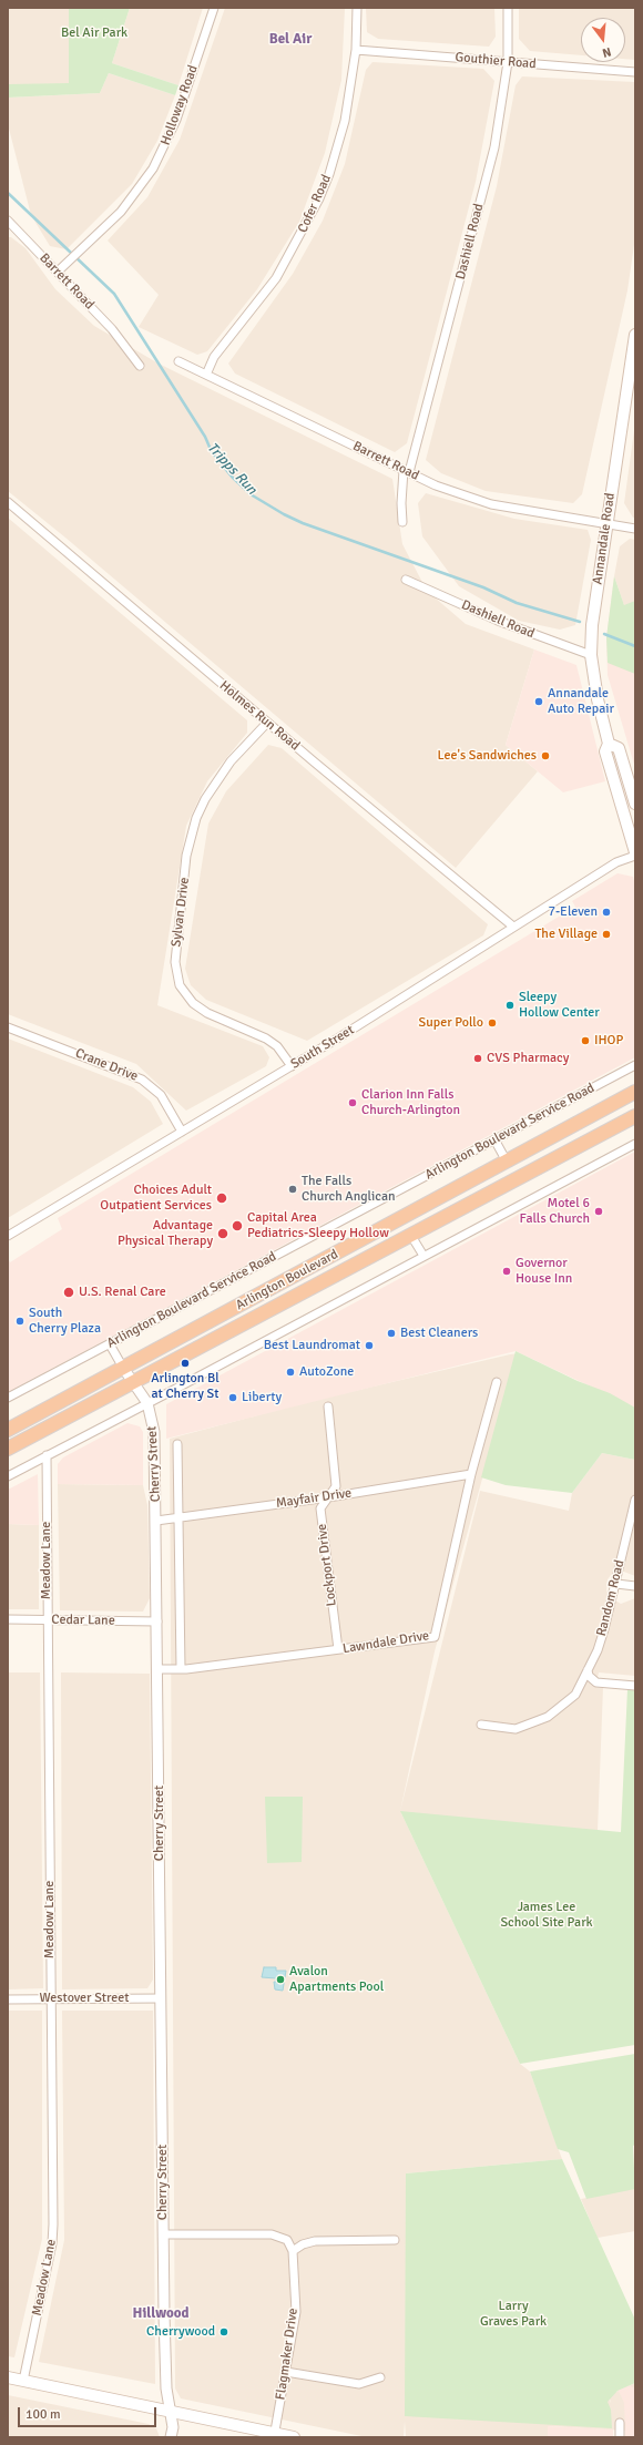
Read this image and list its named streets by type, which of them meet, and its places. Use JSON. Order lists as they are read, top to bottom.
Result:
{
  "streets": {
    "highway": ["Arlington Boulevard"],
    "main road": ["Annandale Road"],
    "street": [
      "Gouthier Road",
      "Holloway Road",
      "Cofer Road",
      "Dashiell Road",
      "Barrett Road",
      "Holmes Run Road",
      "Sylvan Drive",
      "South Street",
      "Crane Drive",
      "Arlington Boulevard Service Road",
      "Cherry Street",
      "Mayfair Drive",
      "Meadow Lane",
      "Lockport Drive",
      "Random Road",
      "Cedar Lane",
      "Lawndale Drive",
      "Westover Street",
      "Flagmaker Drive"
    ]
  },
  "crossings": [
    ["Gouthier Road", "Cofer Road"],
    ["Gouthier Road", "Dashiell Road"],
    ["Holloway Road", "Barrett Road"],
    ["Cofer Road", "Barrett Road"],
    ["Dashiell Road", "Barrett Road"],
    ["Dashiell Road", "Annandale Road"],
    ["Barrett Road", "Annandale Road"],
    ["Holmes Run Road", "Sylvan Drive"],
    ["Holmes Run Road", "South Street"],
    ["Sylvan Drive", "South Street"],
    ["South Street", "Crane Drive"],
    ["Arlington Boulevard Service Road", "Cherry Street"],
    ["Arlington Boulevard", "Cherry Street"],
    ["Cherry Street", "Mayfair Drive"],
    ["Cherry Street", "Cedar Lane"],
    ["Cherry Street", "Lawndale Drive"],
    ["Cherry Street", "Westover Street"],
    ["Mayfair Drive", "Lockport Drive"],
    ["Mayfair Drive", "Lawndale Drive"],
    ["Meadow Lane", "Cedar Lane"],
    ["Meadow Lane", "Westover Street"],
    ["Lockport Drive", "Lawndale Drive"]
  ],
  "districts": ["Bel Air", "Hillwood"],
  "water": ["Tripps Run"],
  "parks": ["Bel Air Park", "James Lee School Site Park", "Larry Graves Park"],
  "places": [
    "Annandale Auto Repair",
    "Lee's Sandwiches",
    "7-Eleven",
    "The Village",
    "Sleepy Hollow Center",
    "Super Pollo",
    "IHOP",
    "CVS Pharmacy",
    "Clarion Inn Falls Church-Arlington",
    "The Falls Church Anglican",
    "Choices Adult Outpatient Services",
    "Motel 6 Falls Church",
    "Capital Area Pediatrics-Sleepy Hollow",
    "Advantage Physical Therapy",
    "Governor House Inn",
    "U.S. Renal Care",
    "South Cherry Plaza",
    "Best Cleaners",
    "Best Laundromat",
    "Arlington Bl at Cherry St",
    "AutoZone",
    "Liberty",
    "Avalon Apartments Pool",
    "Cherrywood"
  ],
  "scale_bar": "100 m",
  "north": "bottom"
}
